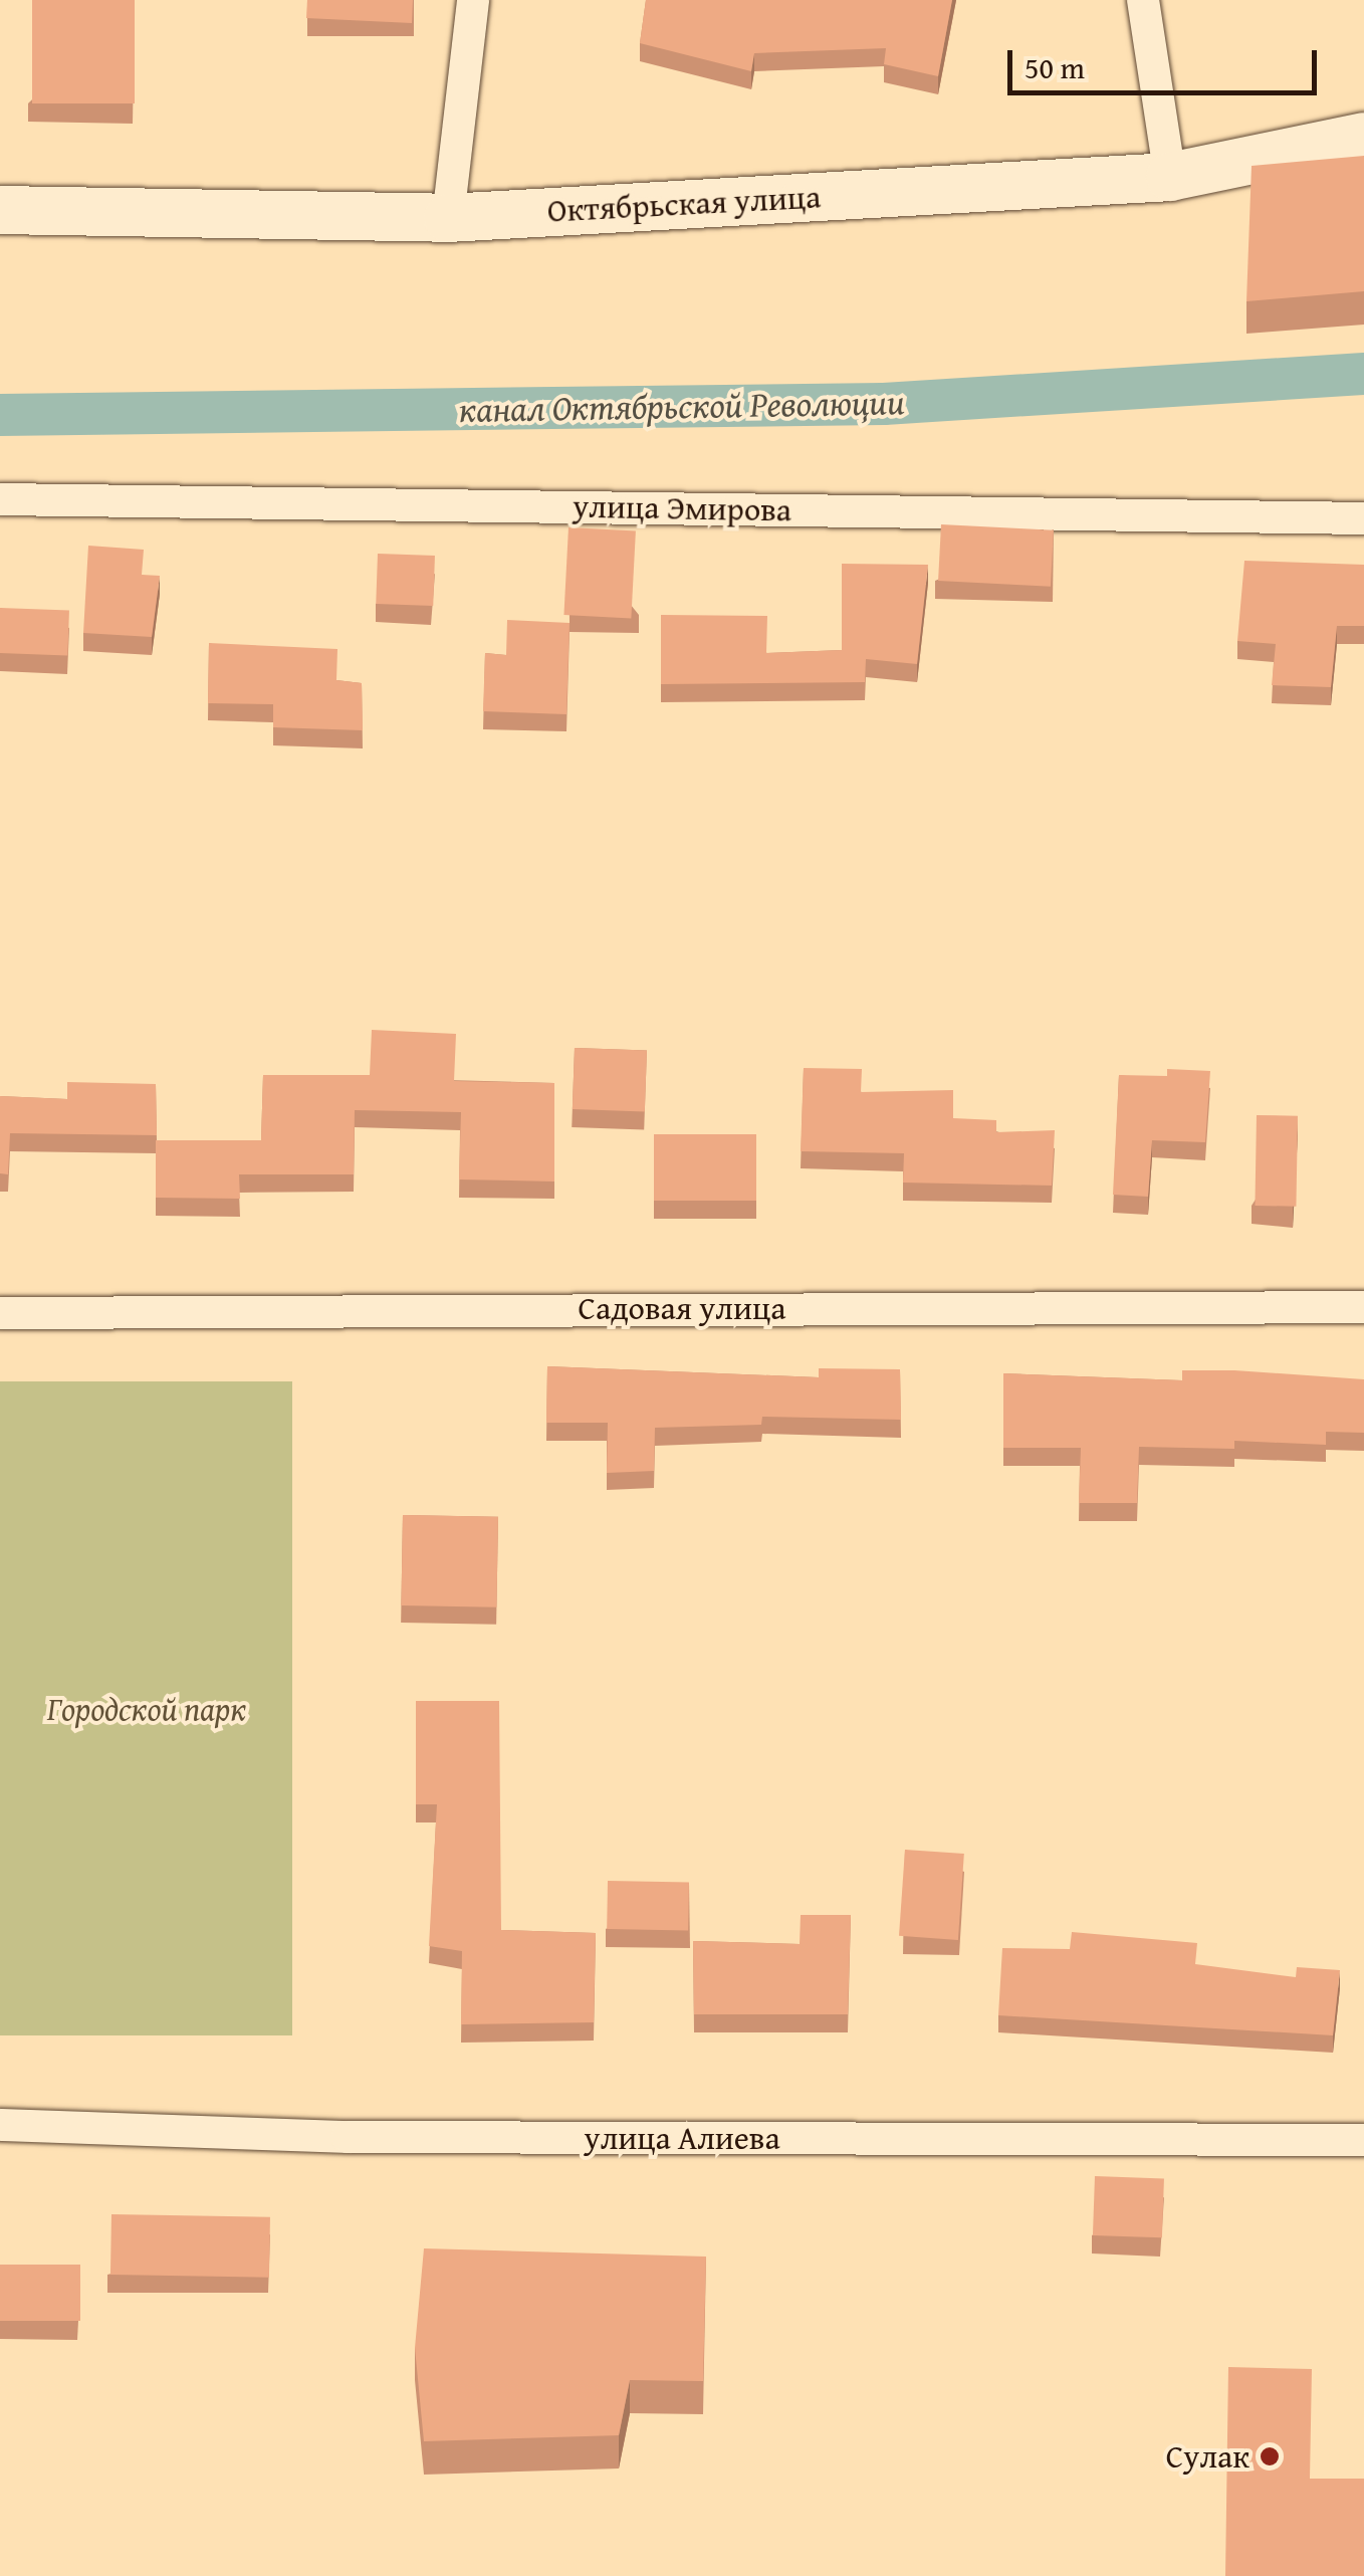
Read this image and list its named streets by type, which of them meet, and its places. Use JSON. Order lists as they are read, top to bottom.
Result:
{
  "streets": {
    "street": [
      "Октябрьская улица",
      "улица Эмирова",
      "Садовая улица",
      "улица Алиева"
    ]
  },
  "water": ["канал Октябрьской Революции"],
  "parks": ["Городской парк"],
  "places": ["Сулак"],
  "scale_bar": "50 m"
}
